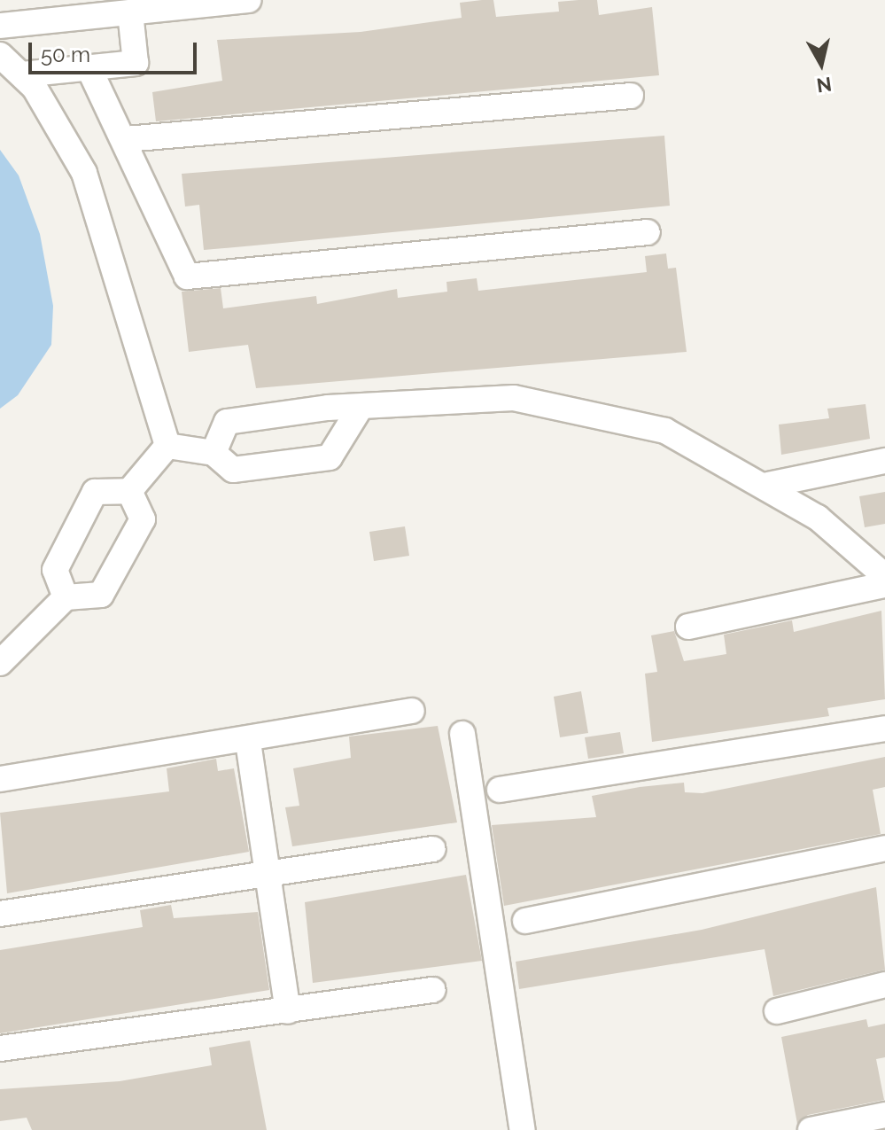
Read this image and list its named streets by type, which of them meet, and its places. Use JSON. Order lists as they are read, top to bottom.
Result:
{
  "scale_bar": "50 m",
  "north": "bottom"
}
